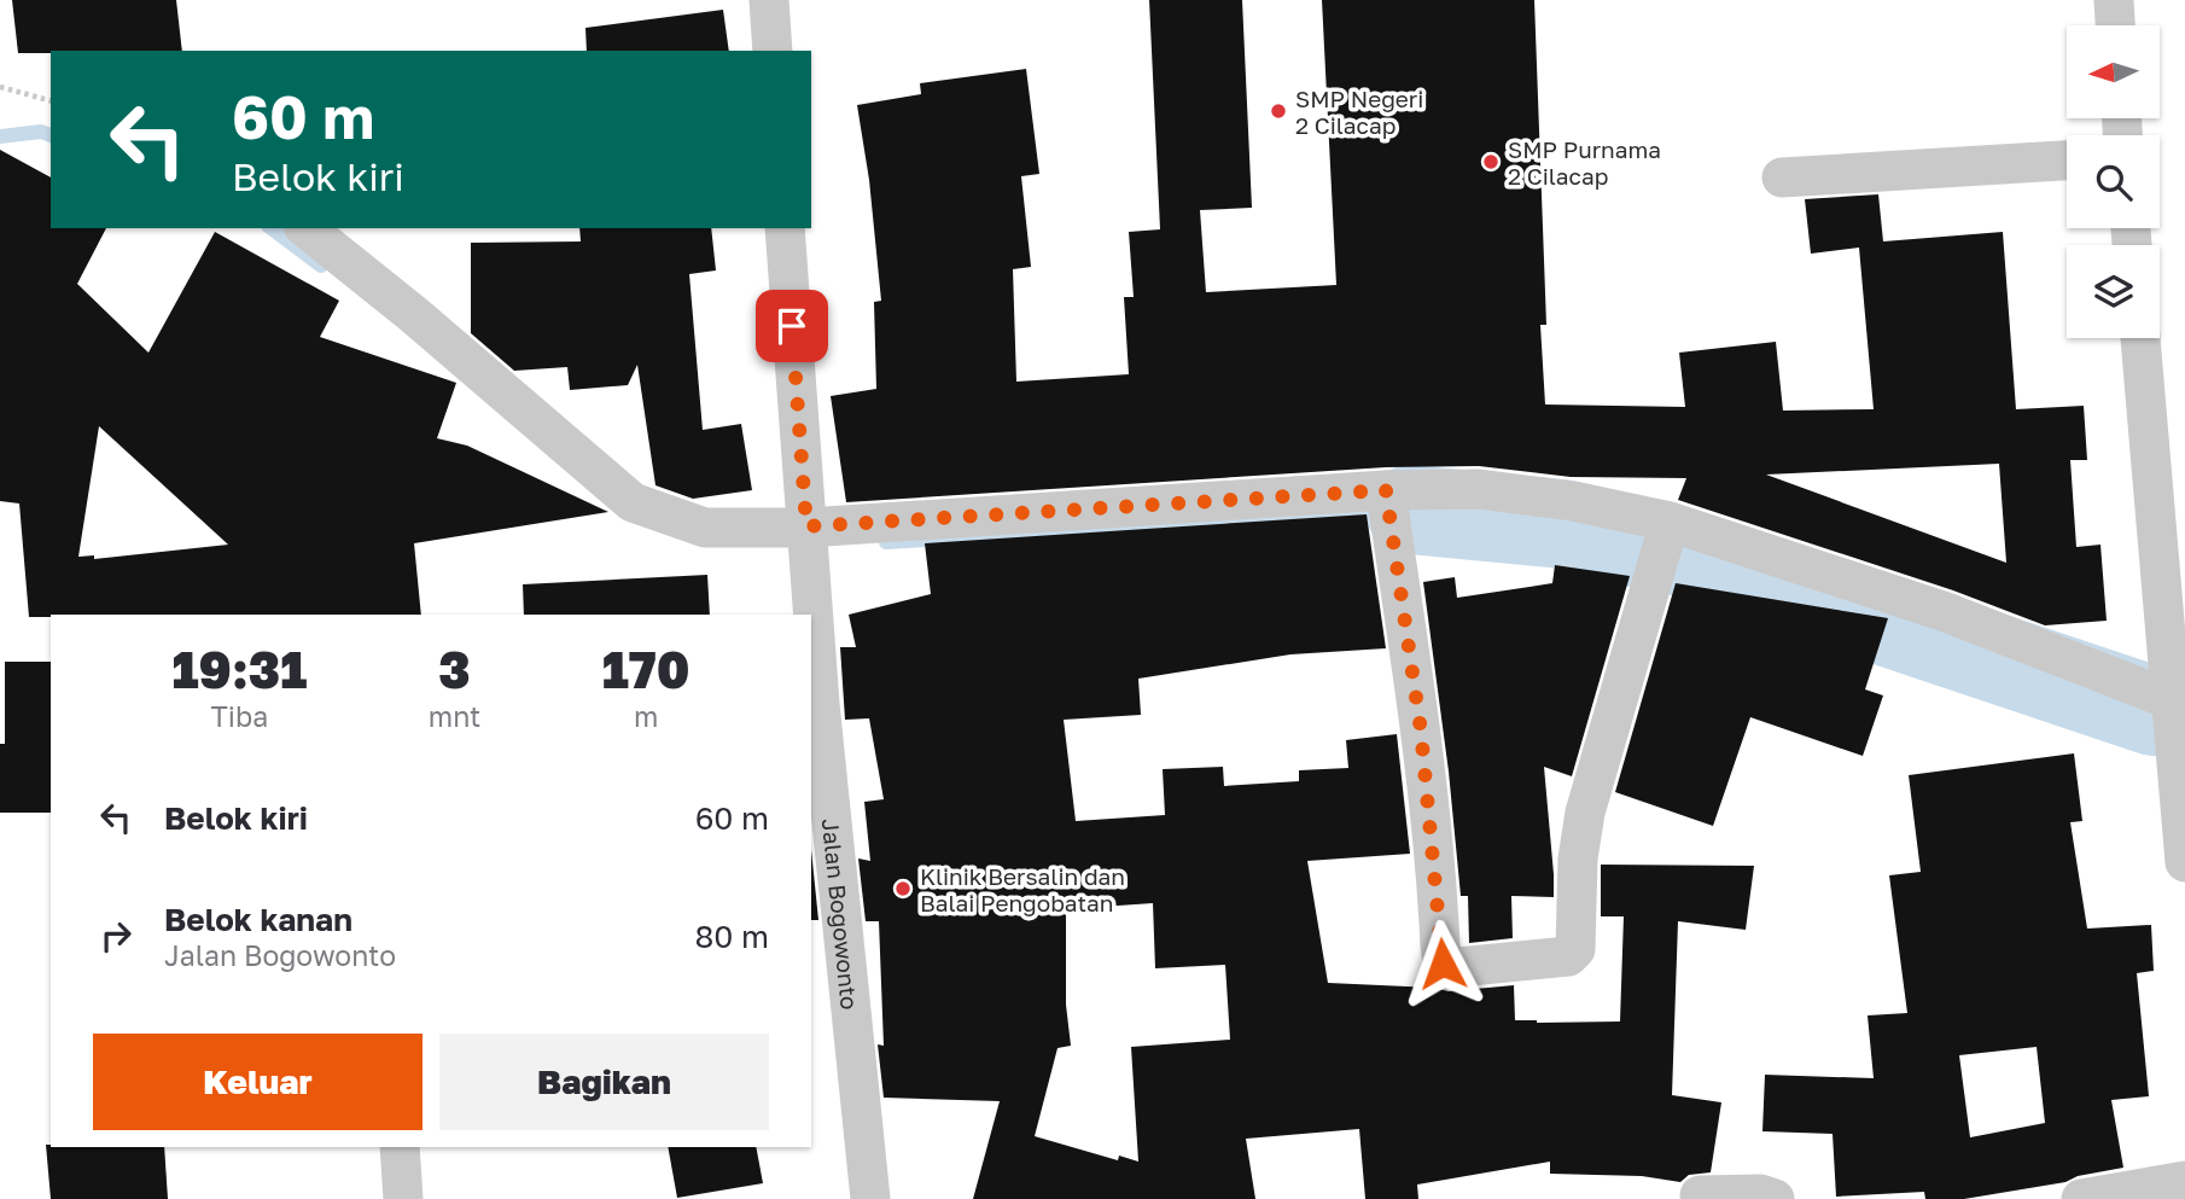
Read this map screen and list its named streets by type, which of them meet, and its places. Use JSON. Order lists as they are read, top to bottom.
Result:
{
  "streets": {
    "street": ["Jalan Bogowonto"]
  },
  "places": ["SMP Negeri 2 Cilacap", "SMP Purnama 2 Cilacap", "Klinik Bersalin dan Balai Pengobatan"],
  "north": "left",
  "page": {
    "turn": ["60 m", "Belok kiri"],
    "eta": [
      "19:31",
      "Tiba",
      "3",
      "mnt",
      "170",
      "m"
    ],
    "list": [
      {
        "name": "Belok kiri",
        "value": "60 m"
      },
      {
        "name": "Belok kanan",
        "note": "Jalan Bogowonto",
        "value": "80 m"
      }
    ],
    "buttons": ["Keluar", "Bagikan"]
  }
}
